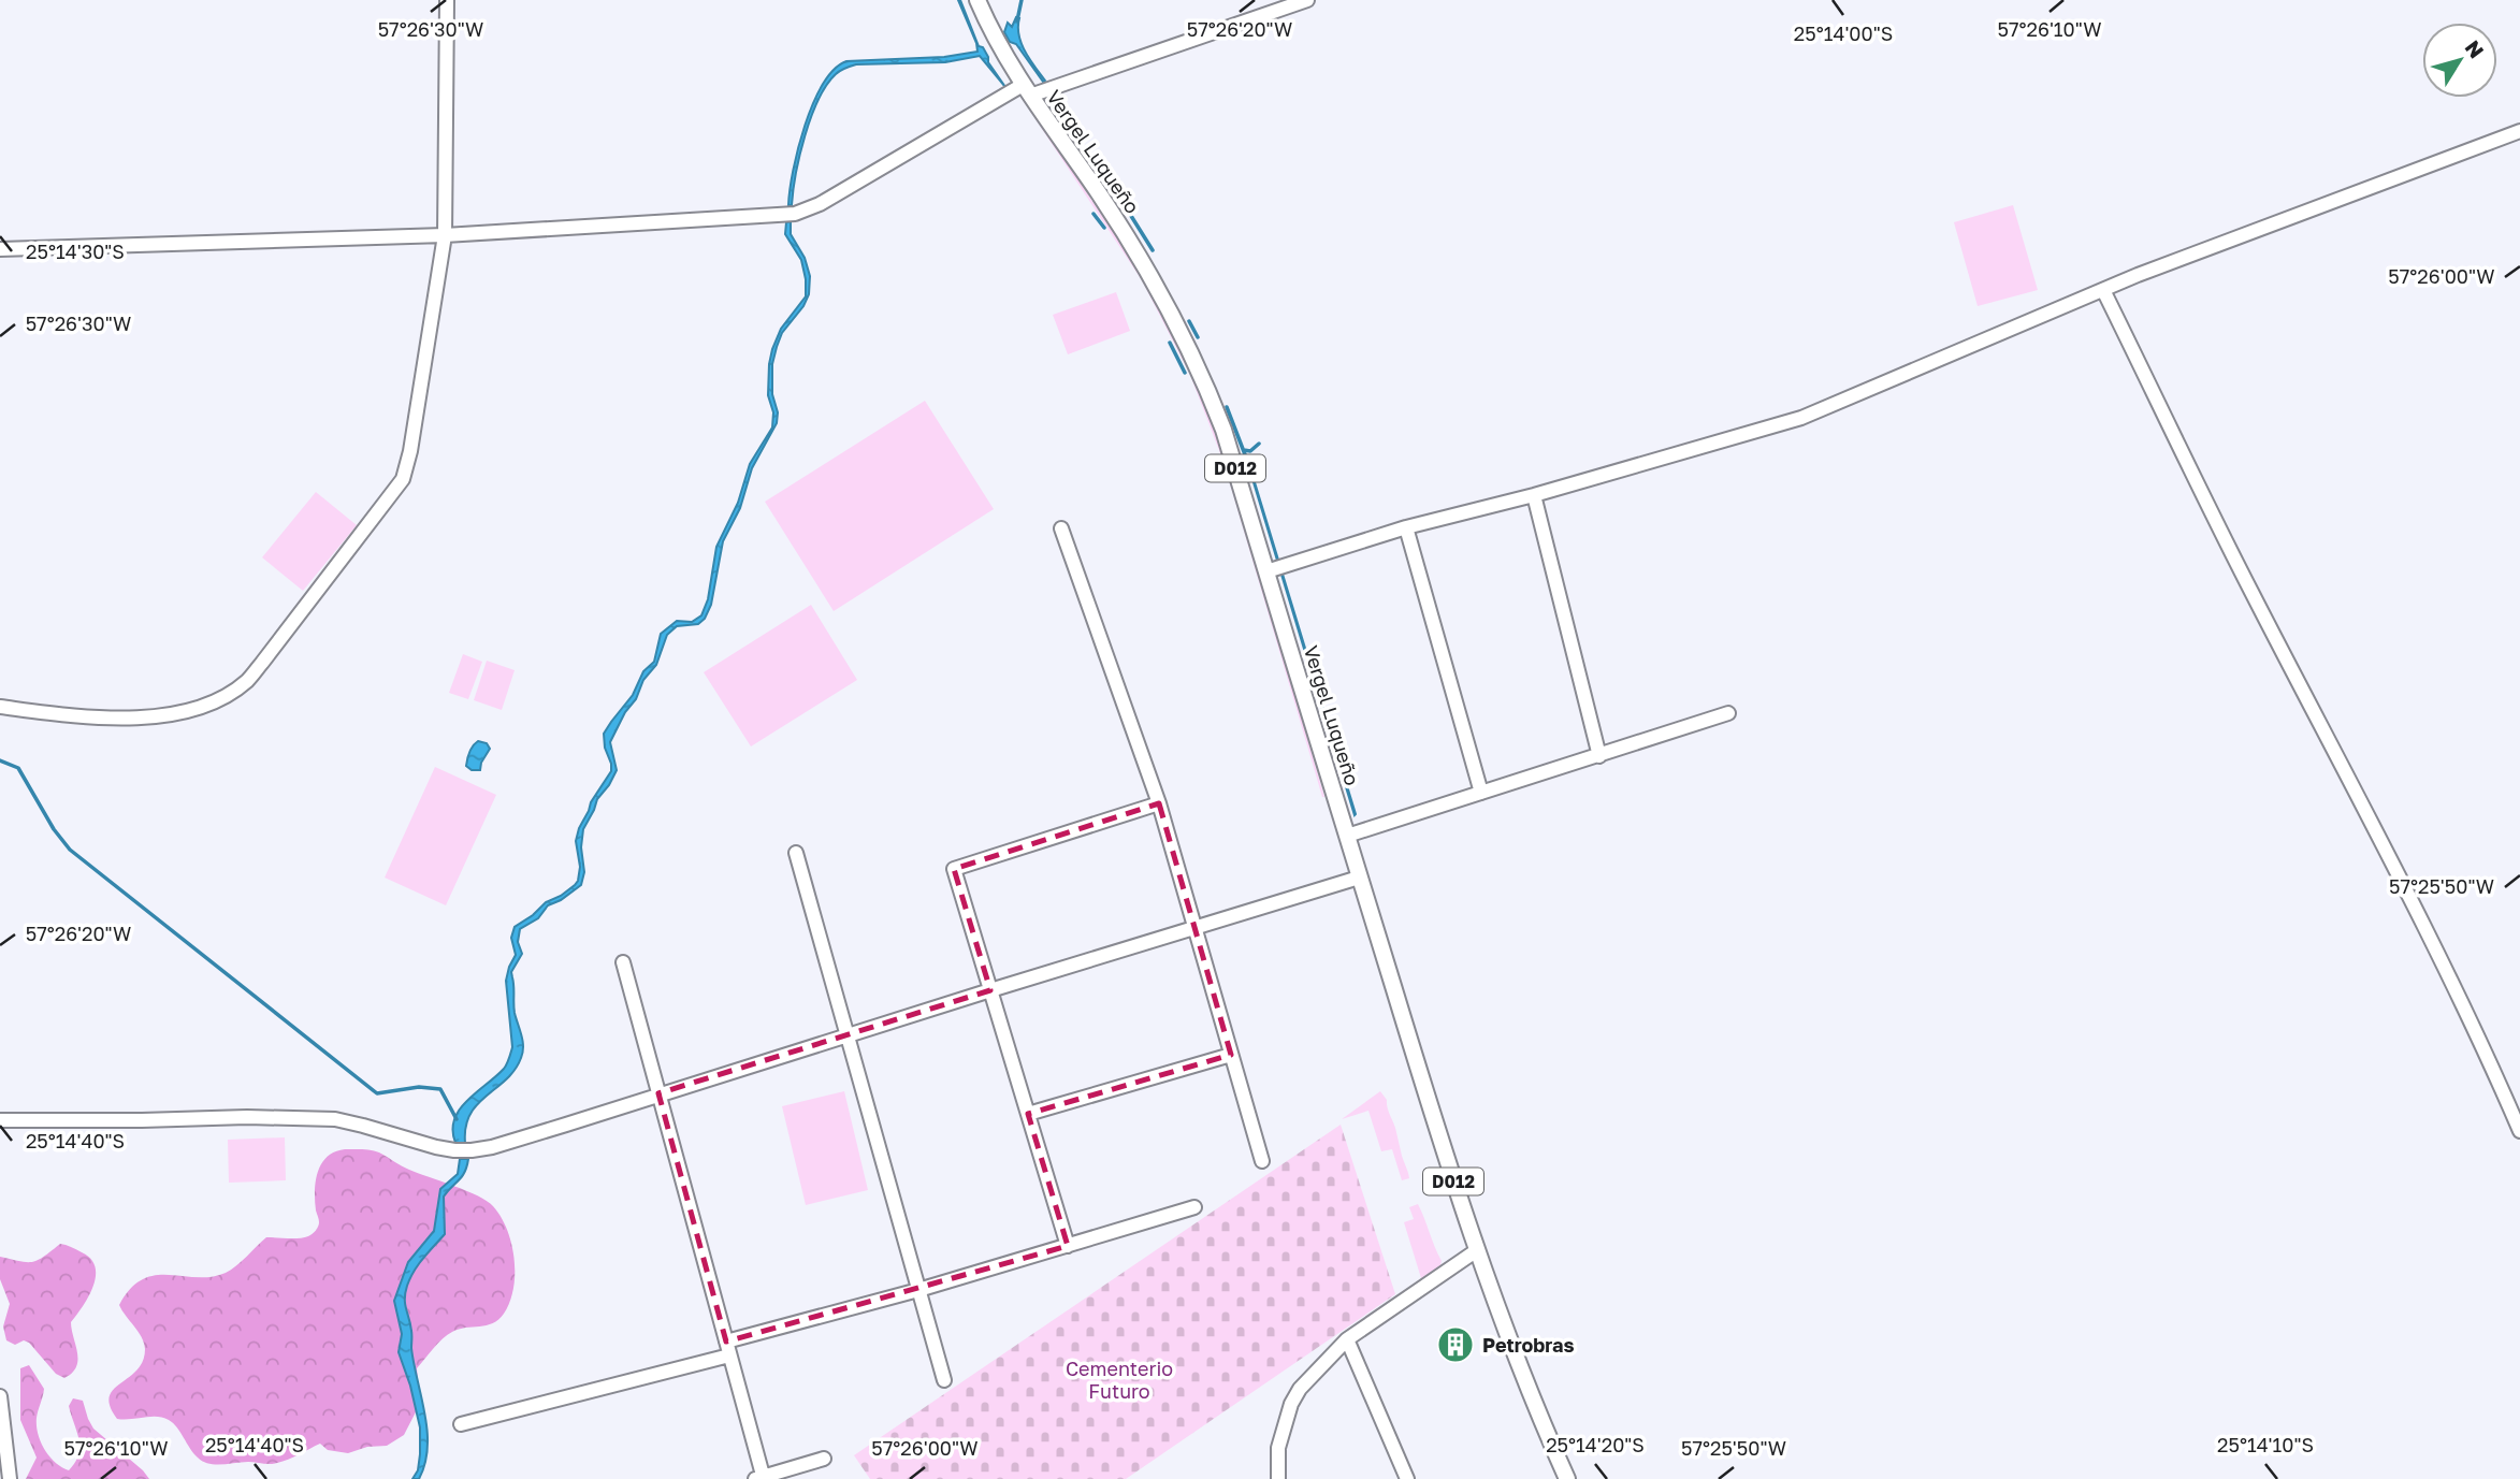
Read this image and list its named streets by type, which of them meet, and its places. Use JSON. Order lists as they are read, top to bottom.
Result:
{
  "streets": {
    "main road": ["Vergel Luqueño", "D012"]
  },
  "parks": ["Cementerio Futuro"],
  "places": {
    "building": ["Petrobras"]
  },
  "north": "top right",
  "coordinates": [
    "57°26'30\"W",
    "57°26'10\"W",
    "57°26'20\"W",
    "25°14'00\"S",
    "25°14'30\"S",
    "57°26'00\"W",
    "57°25'50\"W",
    "25°14'40\"S",
    "25°14'20\"S",
    "25°14'10\"S"
  ]
}
